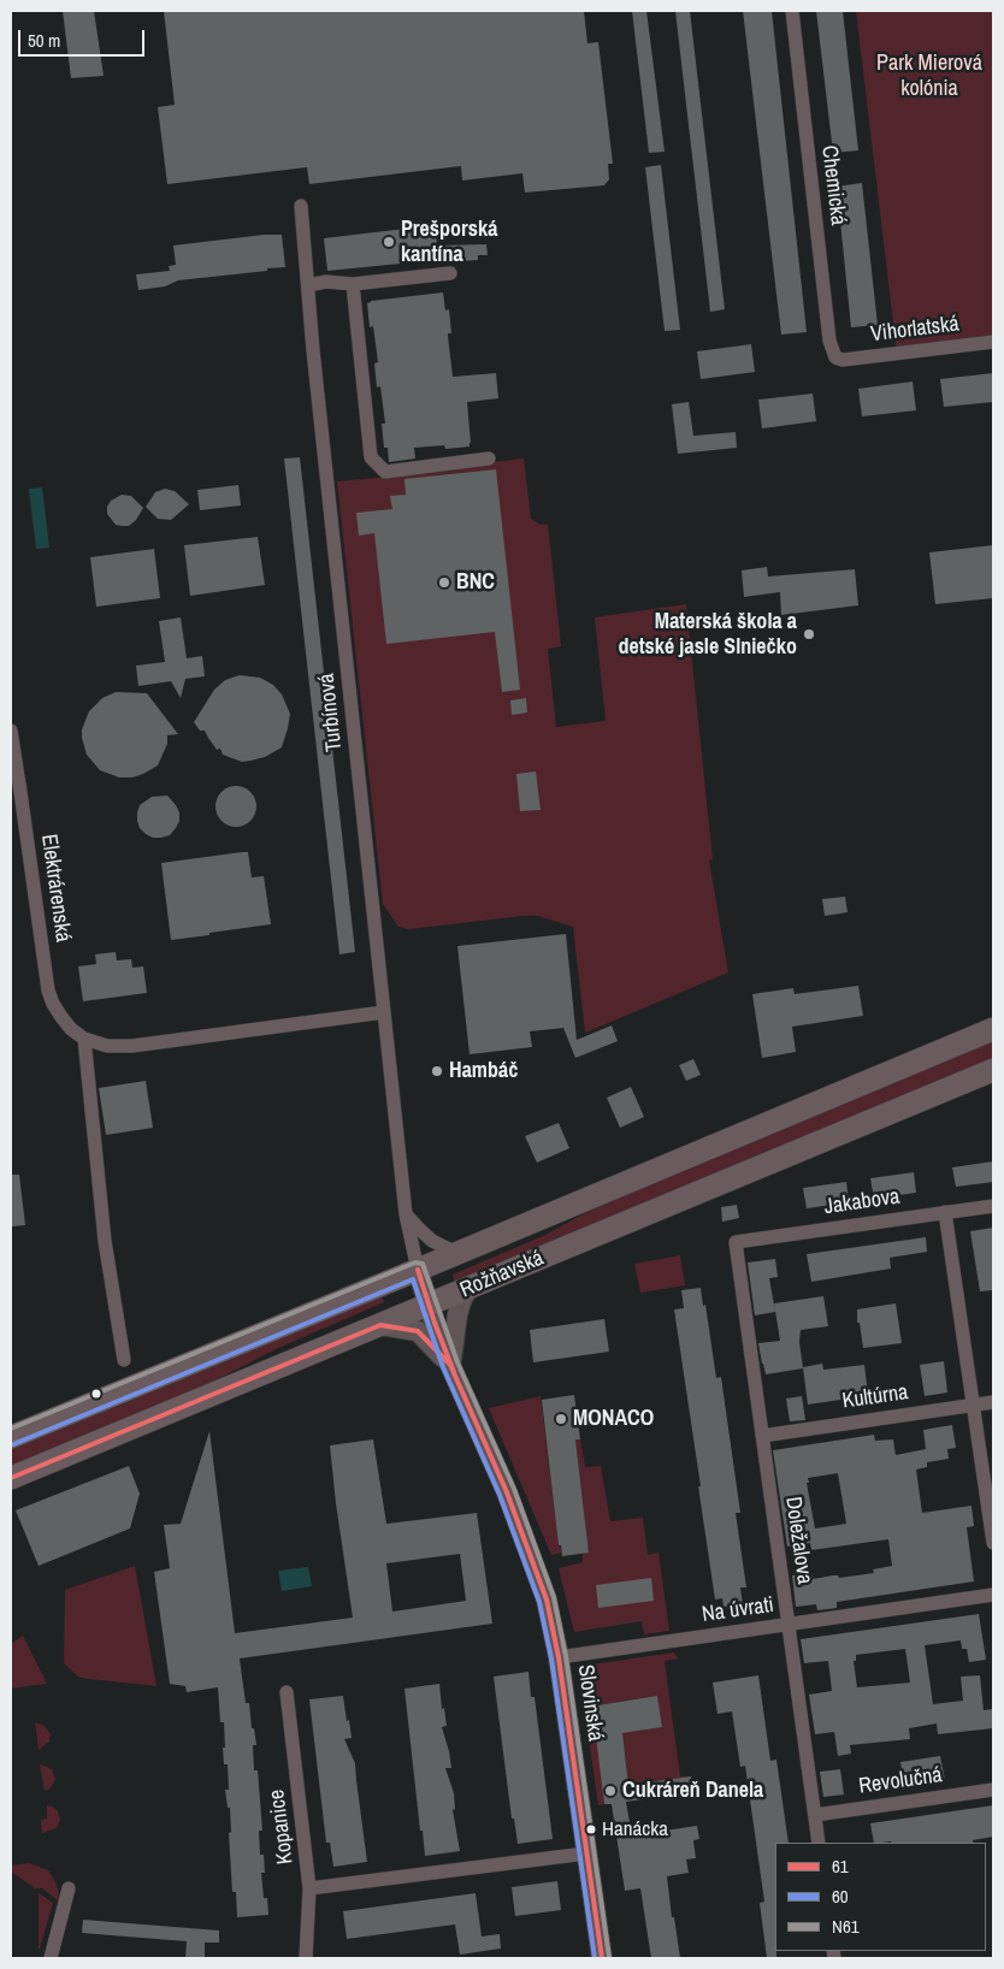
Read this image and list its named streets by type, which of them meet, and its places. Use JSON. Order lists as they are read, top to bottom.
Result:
{
  "streets": {
    "main road": ["Rožňavská"],
    "street": [
      "Chemická",
      "Vihorlatská",
      "Turbínová",
      "Elektrárenská",
      "Jakabova",
      "Kultúrna",
      "Doležalova",
      "Na úvrati",
      "Slovinská",
      "Revolučná",
      "Kopanice"
    ]
  },
  "crossings": [
    ["Chemická", "Vihorlatská"],
    ["Turbínová", "Rožňavská"],
    ["Turbínová", "Slovinská"],
    ["Jakabova", "Doležalova"],
    ["Rožňavská", "Slovinská"],
    ["Kultúrna", "Doležalova"],
    ["Doležalova", "Na úvrati"],
    ["Doležalova", "Revolučná"],
    ["Na úvrati", "Slovinská"]
  ],
  "parks": ["Park Mierová kolónia"],
  "places": [
    "Prešporská kantína",
    "BNC",
    "Materská škola a detské jasle Slniečko",
    "Hambáč",
    "MONACO",
    "Cukráreň Danela",
    "Hanácka"
  ],
  "lines": ["transit line N61", "transit line 61", "transit line 60"],
  "legend": ["61", "60", "N61"],
  "scale_bar": "50 m"
}
